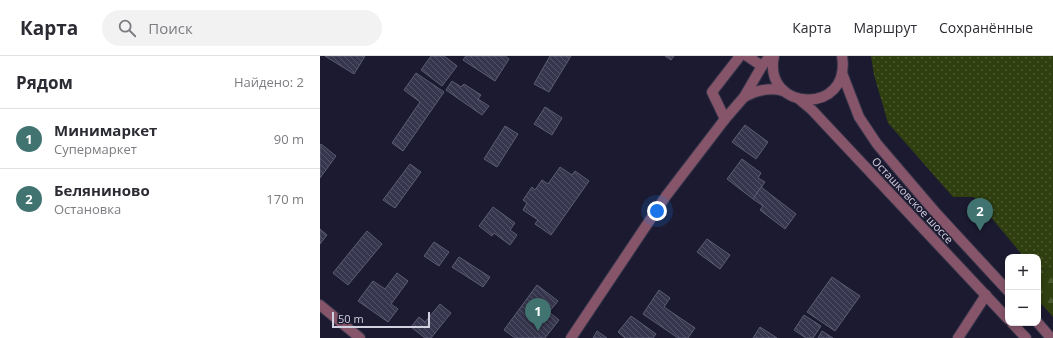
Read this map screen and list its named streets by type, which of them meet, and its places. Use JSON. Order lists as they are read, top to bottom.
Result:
{
  "streets": {
    "street": ["Осташковское шоссе"]
  },
  "scale_bar": "50 m",
  "page": {
    "header": "Карта",
    "search": "Поиск",
    "nav": ["Карта", "Маршрут", "Сохранённые"],
    "heading": ["Рядом", "Найдено: 2"],
    "list": [
      {
        "mark": "1",
        "name": "Минимаркет",
        "note": "Супермаркет",
        "value": "90 m"
      },
      {
        "mark": "2",
        "name": "Беляниново",
        "note": "Остановка",
        "value": "170 m"
      }
    ],
    "pins": ["2", "1"],
    "map_buttons": ["+", "−"],
    "scale": "50 m"
  }
}
